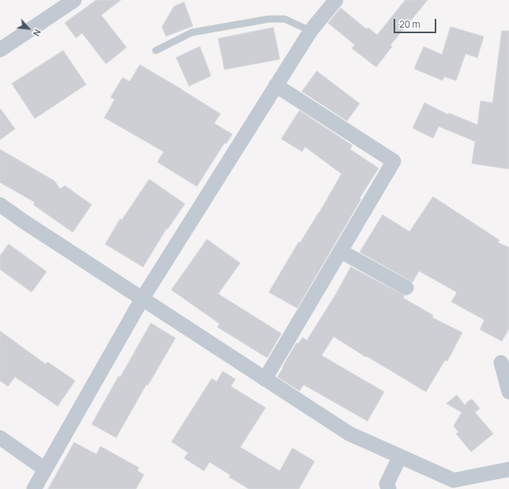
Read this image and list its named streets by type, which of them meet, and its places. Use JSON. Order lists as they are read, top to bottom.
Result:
{
  "scale_bar": "20 m",
  "north": "bottom right"
}
